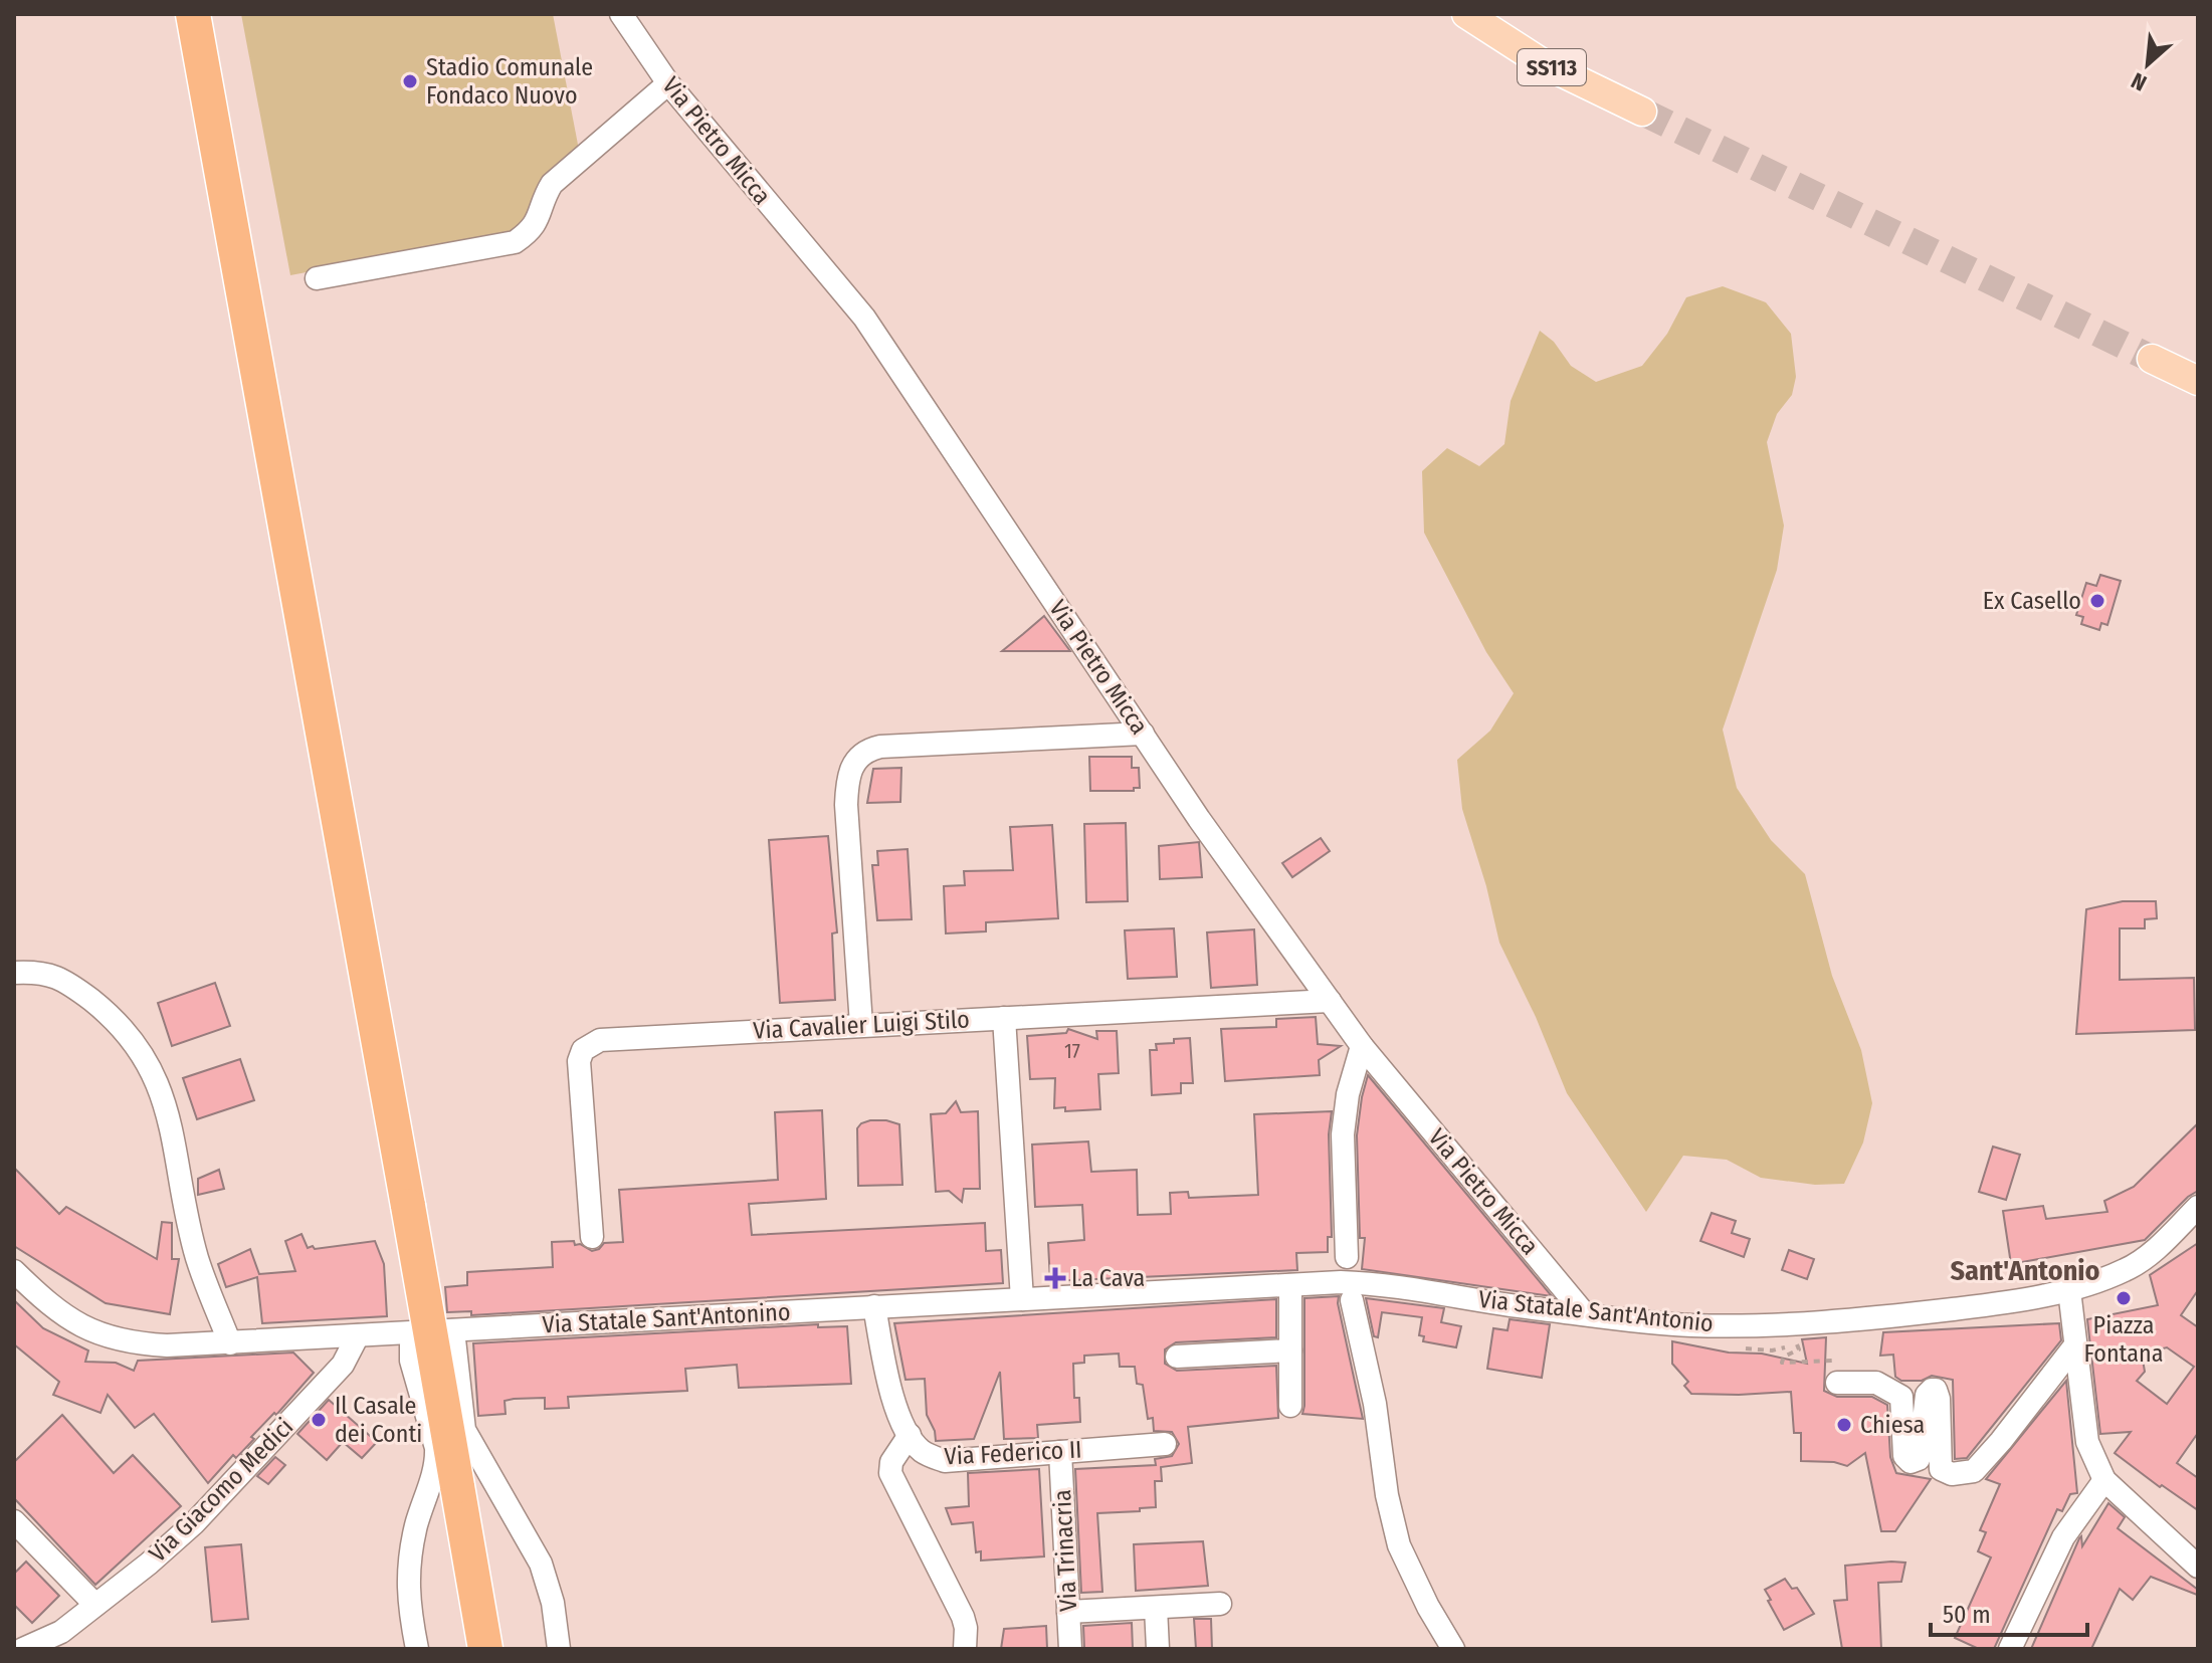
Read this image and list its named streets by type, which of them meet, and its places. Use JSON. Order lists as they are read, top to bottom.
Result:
{
  "streets": {
    "main road": ["SS113"],
    "street": [
      "Via Pietro Micca",
      "Via Cavalier Luigi Stilo",
      "Via Statale Sant'Antonio",
      "Via Statale Sant'Antonino",
      "Via Federico II",
      "Via Giacomo Medici",
      "Via Trinacria"
    ]
  },
  "crossings": [
    ["Via Pietro Micca", "Via Cavalier Luigi Stilo"],
    ["Via Pietro Micca", "Via Statale Sant'Antonio"],
    ["Via Statale Sant'Antonio", "Via Statale Sant'Antonino"],
    ["Via Statale Sant'Antonino", "Via Federico II"],
    ["Via Statale Sant'Antonino", "Via Giacomo Medici"],
    ["Via Federico II", "Via Trinacria"]
  ],
  "districts": ["Sant'Antonio"],
  "places": {
    "other": [
      "Stadio Comunale Fondaco Nuovo",
      "Ex Casello",
      "Piazza Fontana",
      "Il Casale dei Conti",
      "Chiesa"
    ],
    "health": ["La Cava"]
  },
  "house_numbers": ["17"],
  "scale_bar": "50 m",
  "north": "bottom left"
}
